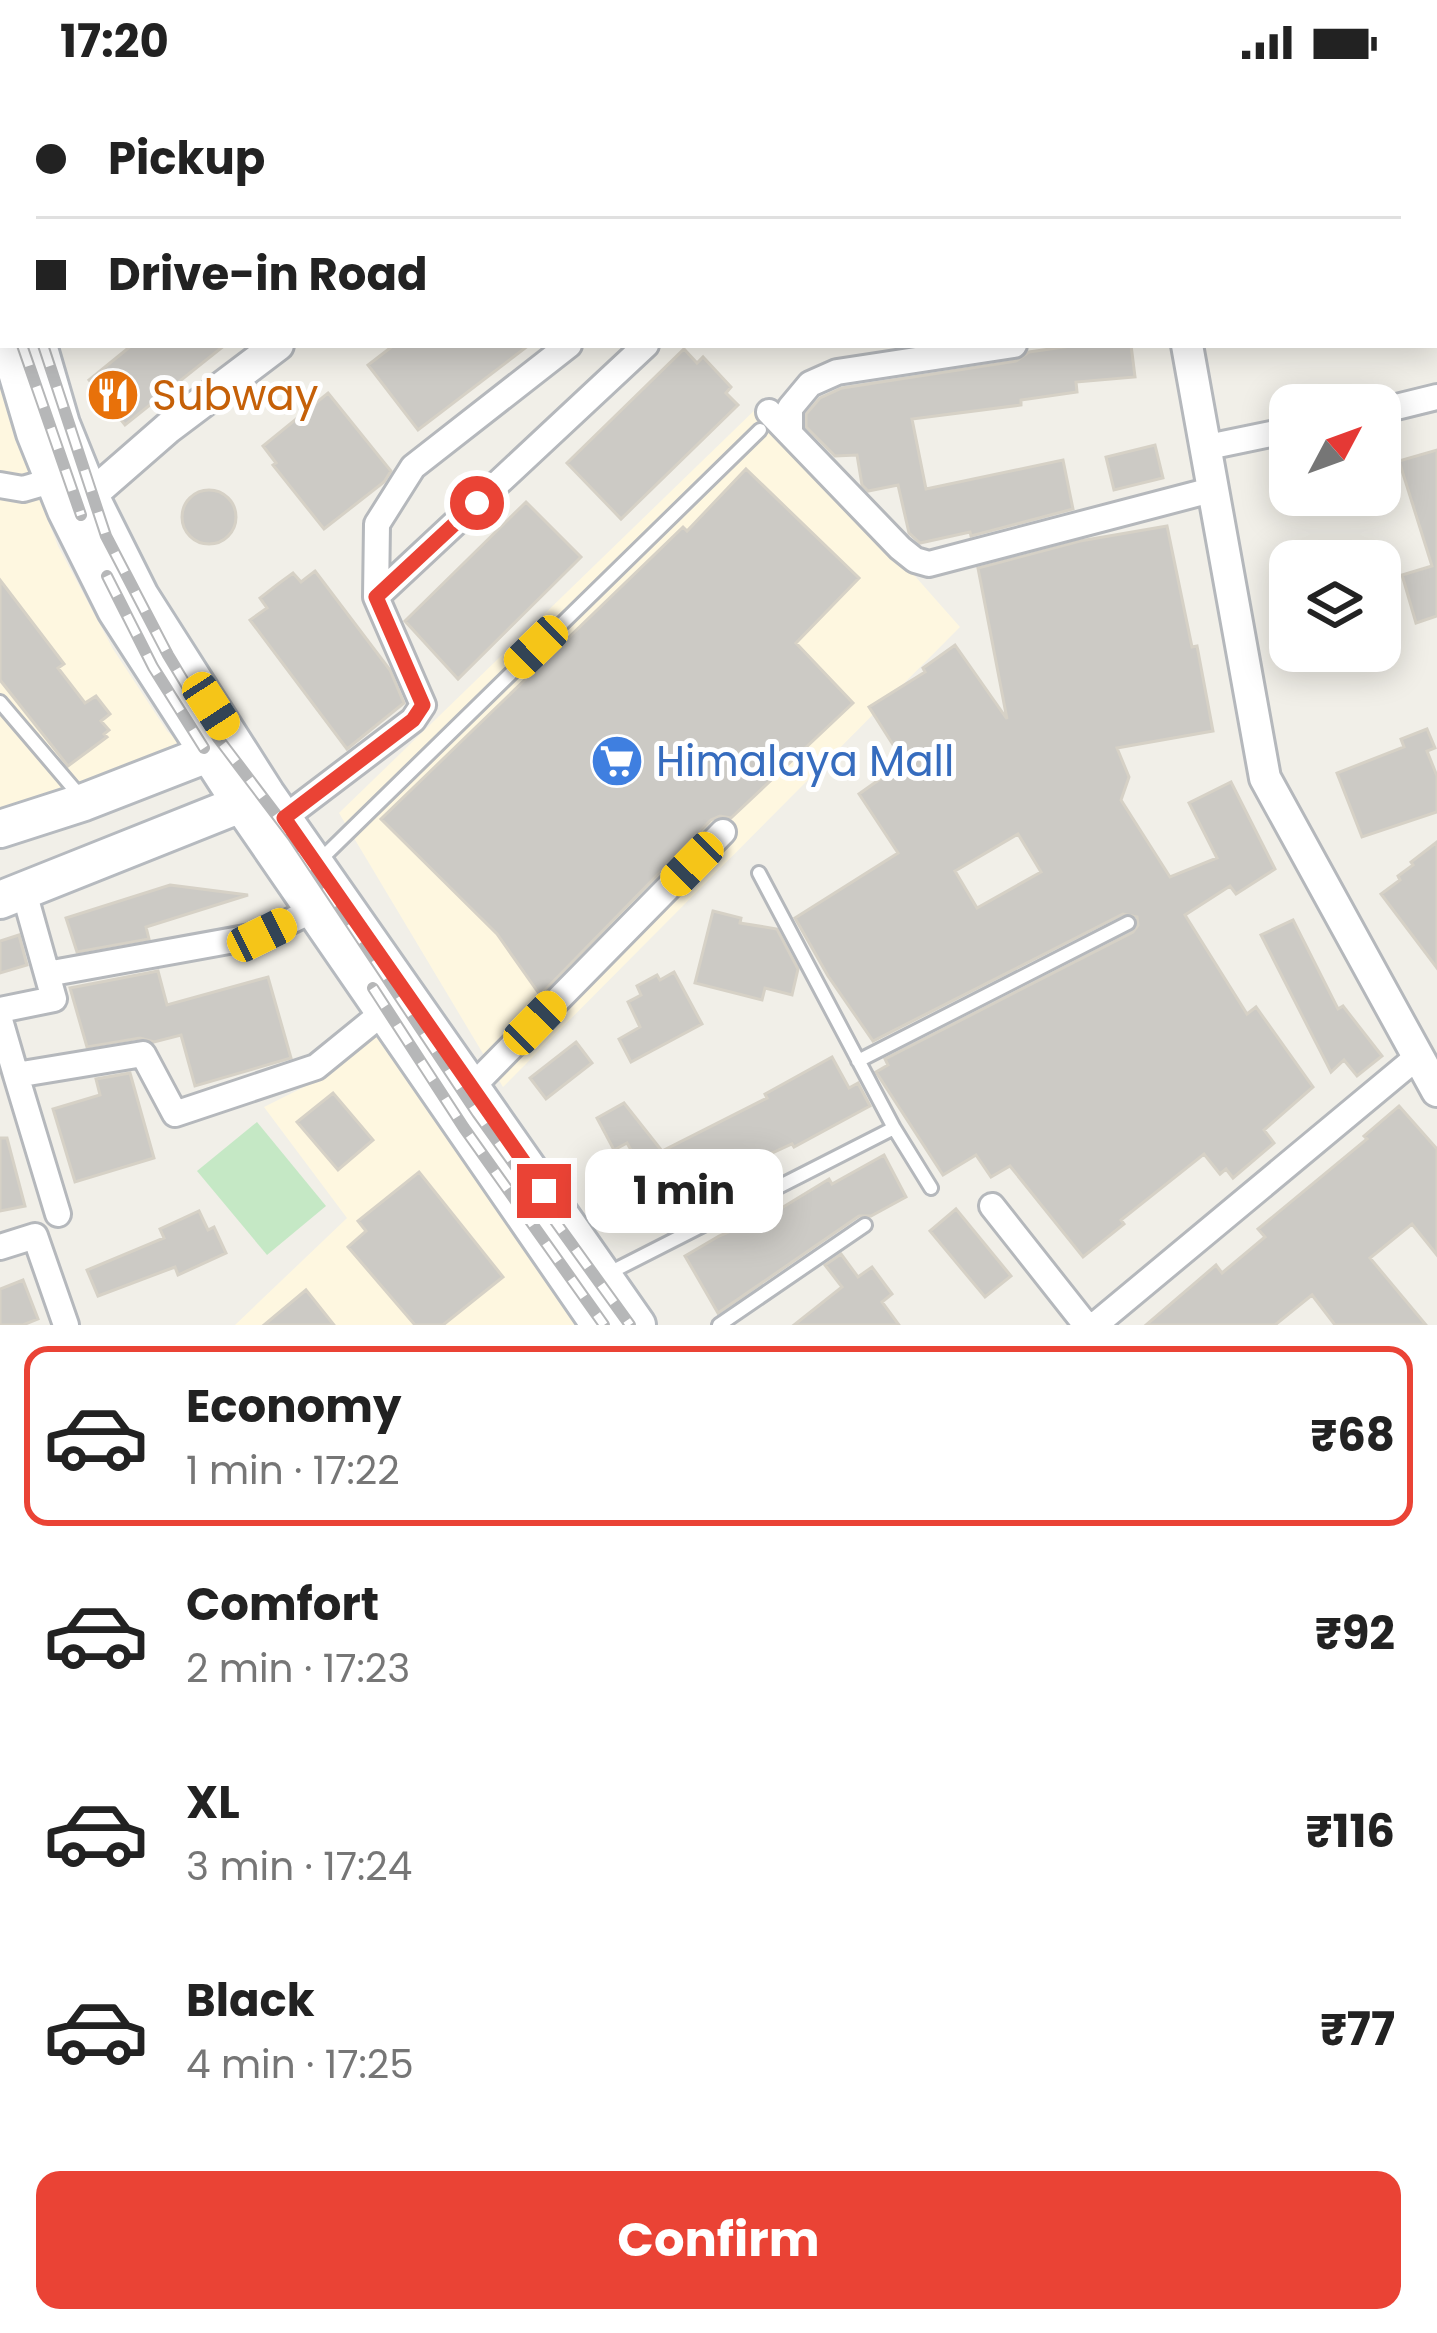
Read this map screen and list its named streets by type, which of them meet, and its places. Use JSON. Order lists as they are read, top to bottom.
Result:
{
  "places": {
    "restaurant": ["Subway"],
    "supermarket": ["Himalaya Mall"]
  },
  "north": "top right",
  "page": {
    "status": "17:20",
    "banner": ["Pickup", "Drive-in Road"],
    "bubble": "1 min",
    "list": [
      {
        "name": "Economy",
        "note": "1 min · 17:22",
        "value": "₹68"
      },
      {
        "name": "Comfort",
        "note": "2 min · 17:23",
        "value": "₹92"
      },
      {
        "name": "XL",
        "note": "3 min · 17:24",
        "value": "₹116"
      },
      {
        "name": "Black",
        "note": "4 min · 17:25",
        "value": "₹77"
      }
    ],
    "buttons": "Confirm"
  }
}
